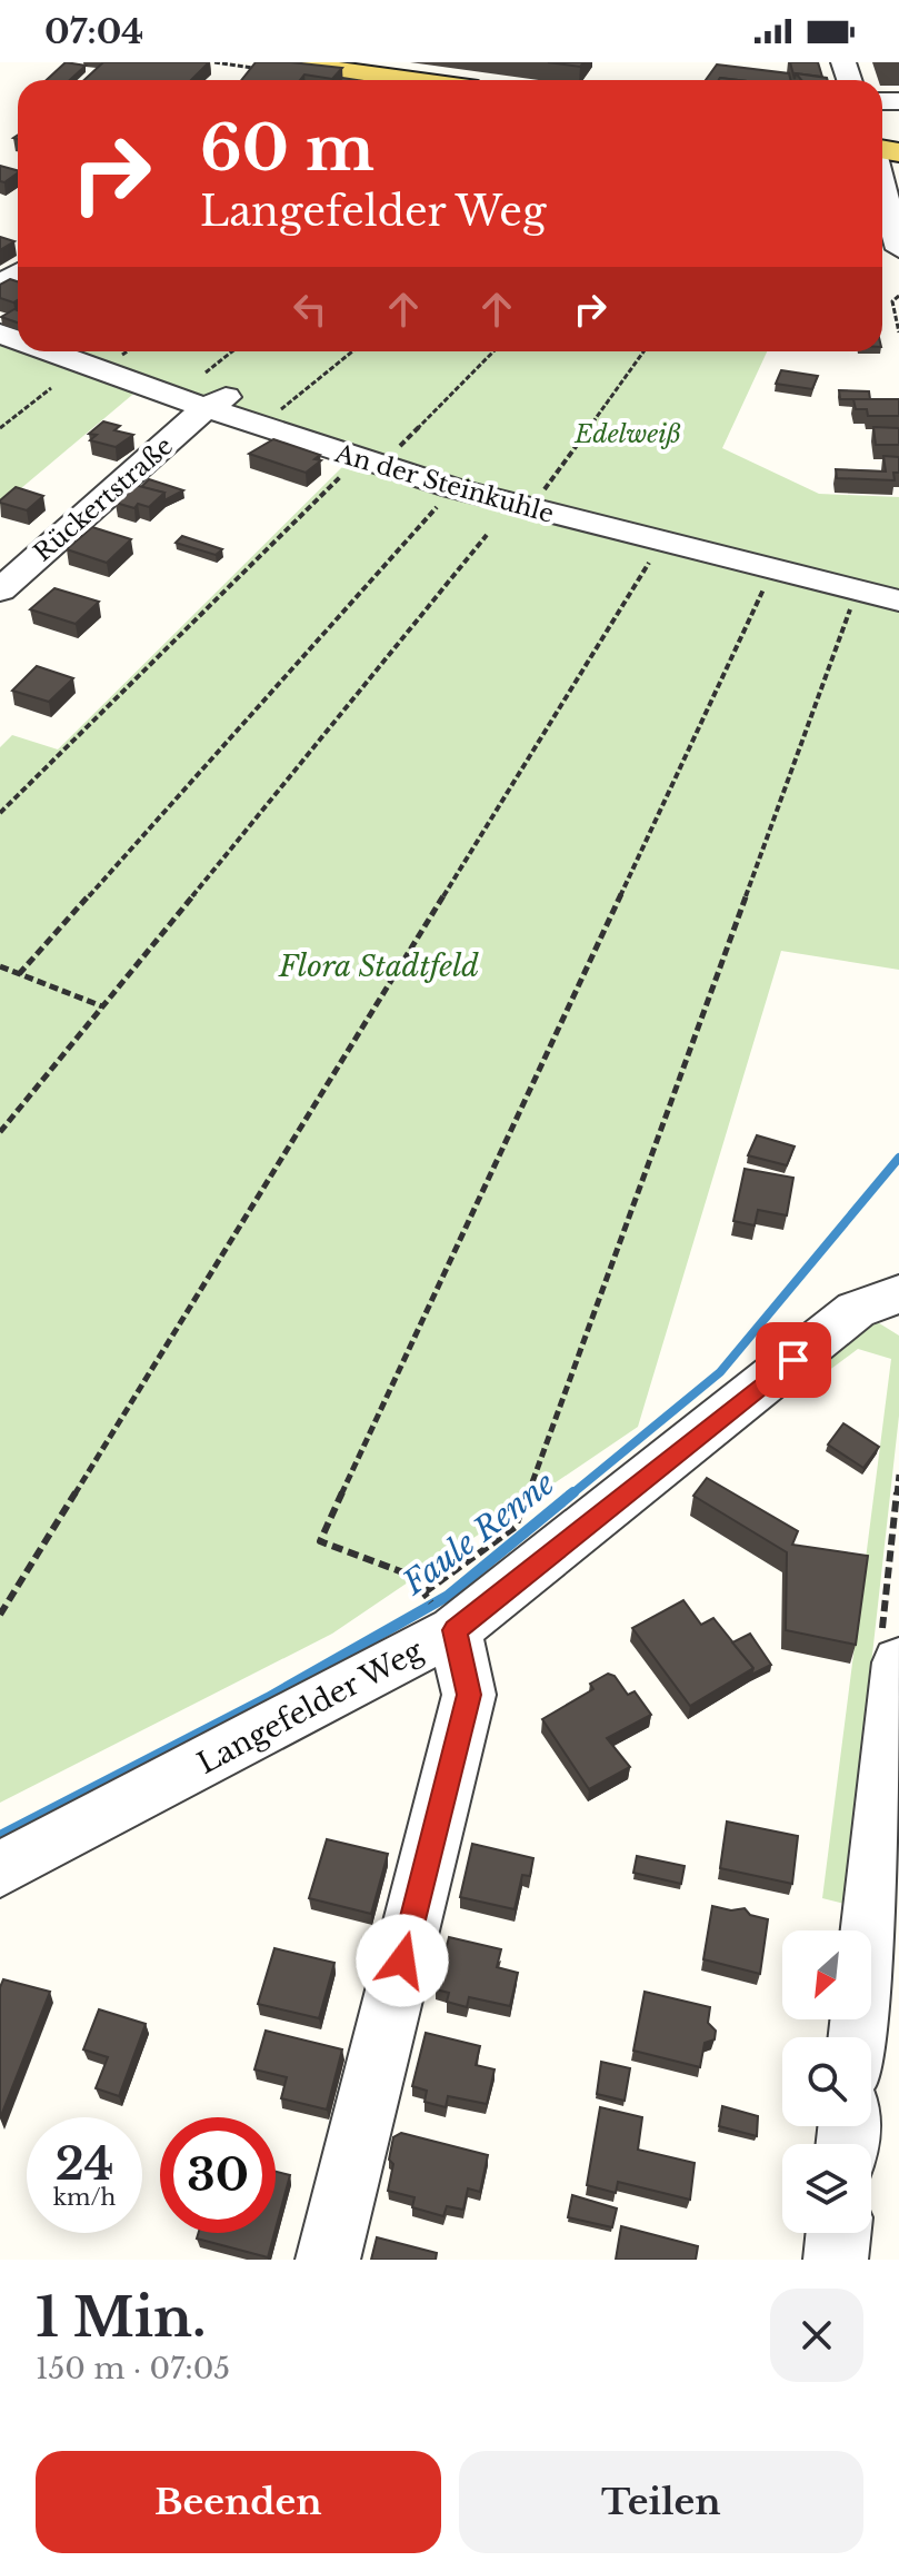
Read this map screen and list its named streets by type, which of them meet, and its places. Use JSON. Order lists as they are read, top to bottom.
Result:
{
  "streets": {
    "street": ["An der Steinkuhle", "Rückertstraße", "Langefelder Weg"]
  },
  "crossings": [
    ["An der Steinkuhle", "Rückertstraße"]
  ],
  "water": ["Faule Renne"],
  "parks": ["Edelweiß", "Flora Stadtfeld"],
  "north": "bottom left",
  "page": {
    "status": "07:04",
    "turn": ["60 m", "Langefelder Weg"],
    "speed": "24 km/h",
    "limit": "30",
    "heading": ["1 Min.", "150 m · 07:05"],
    "buttons": ["Beenden", "Teilen"]
  }
}
